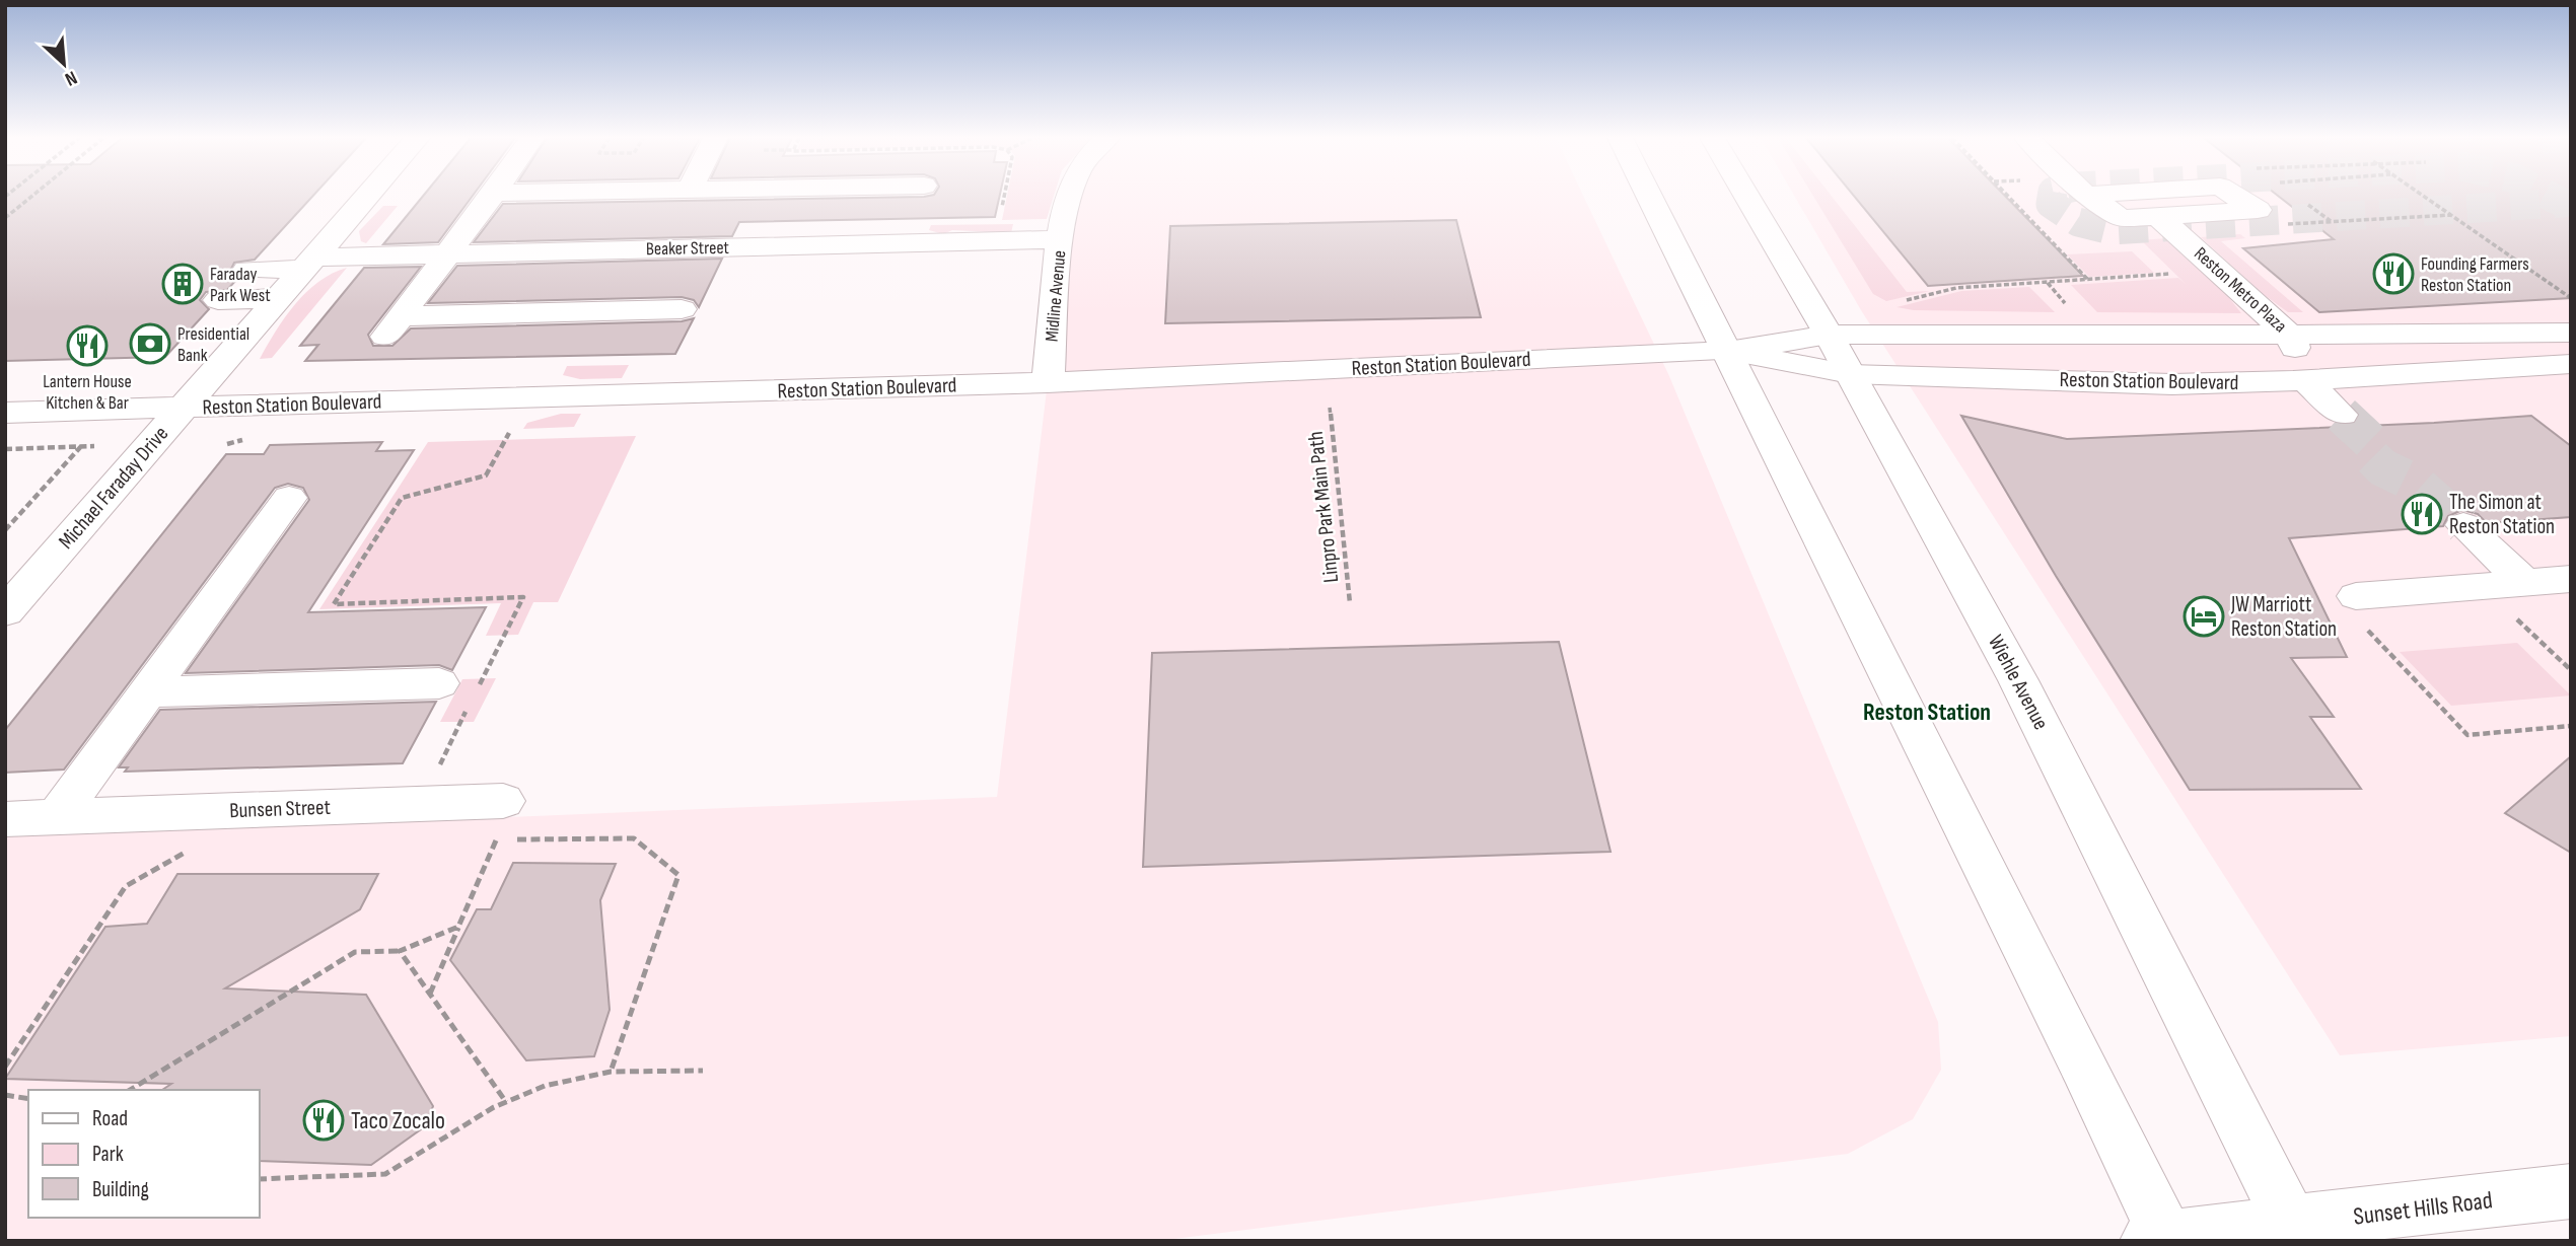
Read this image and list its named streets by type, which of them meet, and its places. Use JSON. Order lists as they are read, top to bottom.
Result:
{
  "streets": {
    "street": [
      "Beaker Street",
      "Reston Metro Plaza",
      "Midline Avenue",
      "Reston Station Boulevard",
      "Michael Faraday Drive",
      "Wiehle Avenue",
      "Bunsen Street",
      "Sunset Hills Road"
    ],
    "path": ["Linpro Park Main Path"]
  },
  "crossings": [
    ["Beaker Street", "Midline Avenue"],
    ["Beaker Street", "Michael Faraday Drive"],
    ["Reston Metro Plaza", "Reston Station Boulevard"],
    ["Midline Avenue", "Reston Station Boulevard"],
    ["Reston Station Boulevard", "Michael Faraday Drive"],
    ["Reston Station Boulevard", "Wiehle Avenue"],
    ["Wiehle Avenue", "Sunset Hills Road"]
  ],
  "districts": ["Reston Station"],
  "places": {
    "restaurant": [
      "Founding Farmers Reston Station",
      "Lantern House Kitchen & Bar",
      "The Simon at Reston Station",
      "Taco Zocalo"
    ],
    "building": ["Faraday Park West"],
    "bank": ["Presidential Bank"],
    "hotel": ["JW Marriott Reston Station"]
  },
  "legend": ["Road", "Park", "Building"],
  "north": "bottom right"
}
